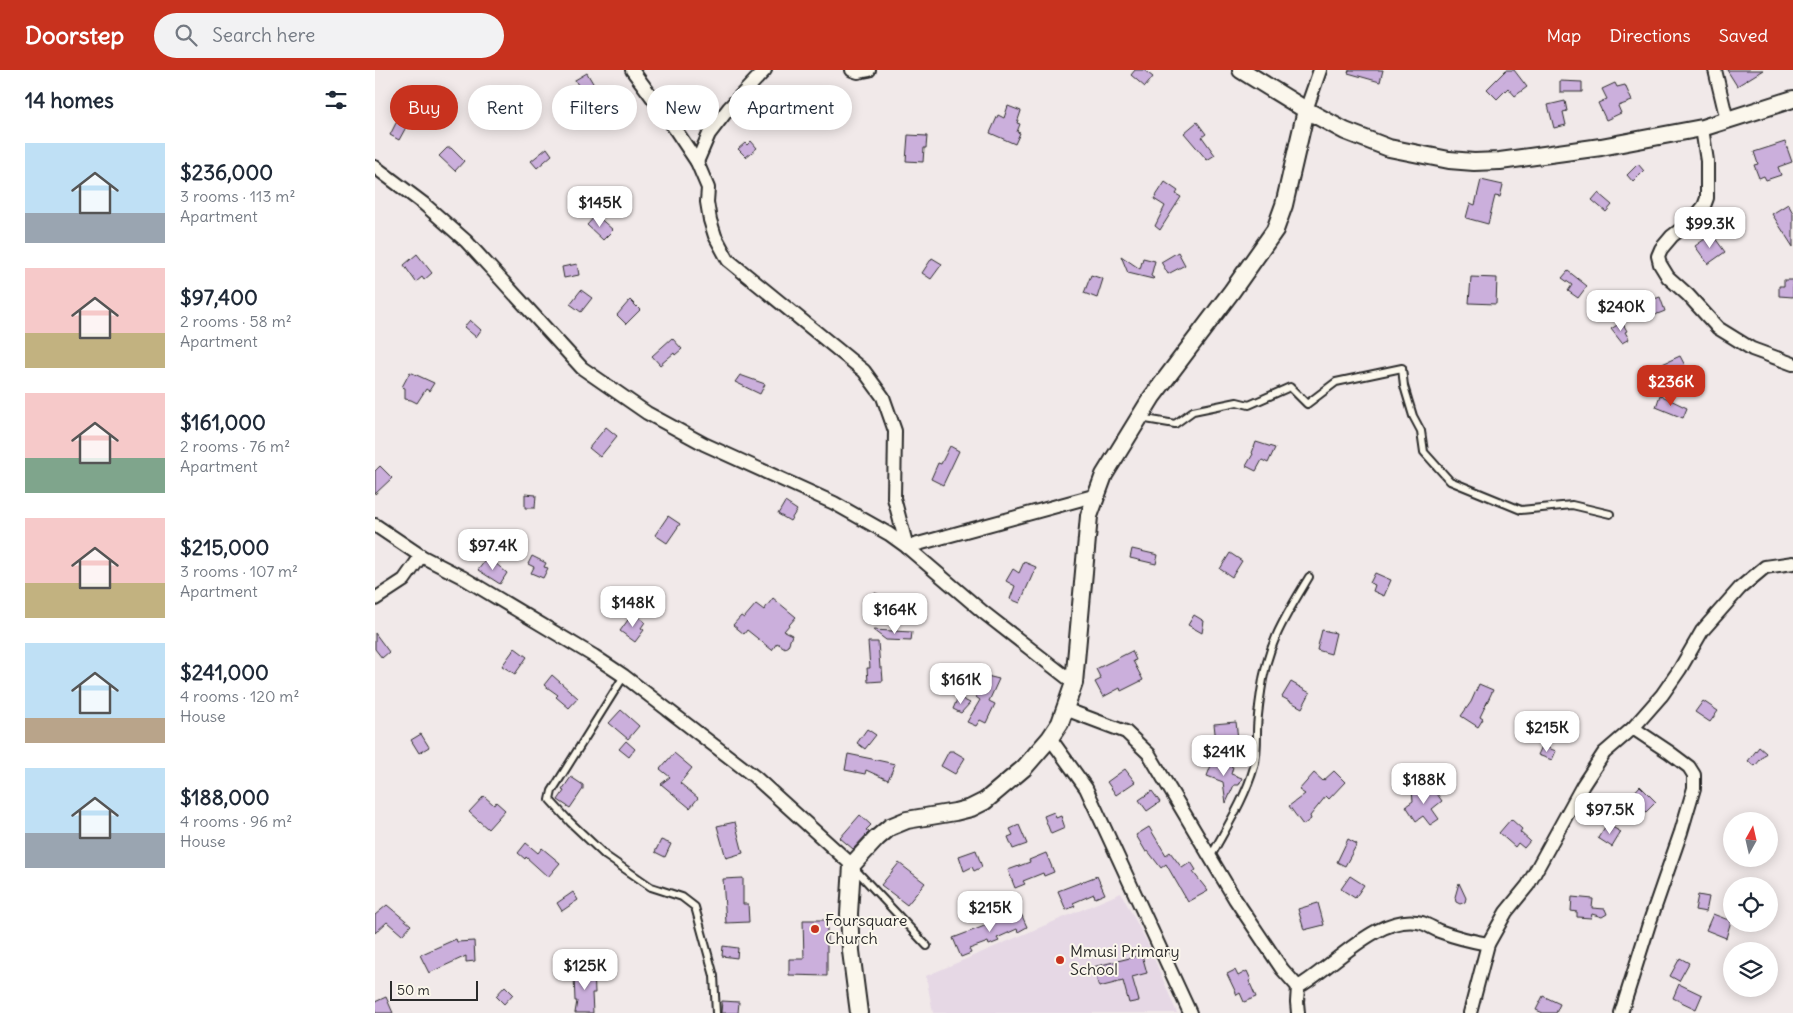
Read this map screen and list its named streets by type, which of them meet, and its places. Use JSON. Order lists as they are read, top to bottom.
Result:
{
  "places": ["Foursquare Church", "Mmusi Primary School"],
  "scale_bar": "50 m",
  "north": "top",
  "page": {
    "header": "Doorstep",
    "search": "Search here",
    "nav": ["Map", "Directions", "Saved"],
    "heading": "14 homes",
    "chip": [
      "Buy",
      "Rent",
      "Filters",
      "New",
      "Apartment"
    ],
    "list": [
      {
        "name": "$236,000",
        "note": "3 rooms · 113 m² · Apartment"
      },
      {
        "name": "$97,400",
        "note": "2 rooms · 58 m² · Apartment"
      },
      {
        "name": "$161,000",
        "note": "2 rooms · 76 m² · Apartment"
      },
      {
        "name": "$215,000",
        "note": "3 rooms · 107 m² · Apartment"
      },
      {
        "name": "$241,000",
        "note": "4 rooms · 120 m² · House"
      },
      {
        "name": "$188,000",
        "note": "4 rooms · 96 m² · House"
      }
    ],
    "price": [
      "$145K",
      "$99.3K",
      "$240K",
      "$236K",
      "$97.4K",
      "$148K",
      "$164K",
      "$161K",
      "$215K",
      "$241K",
      "$188K",
      "$97.5K",
      "$215K",
      "$125K"
    ],
    "scale": "50 m"
  }
}
